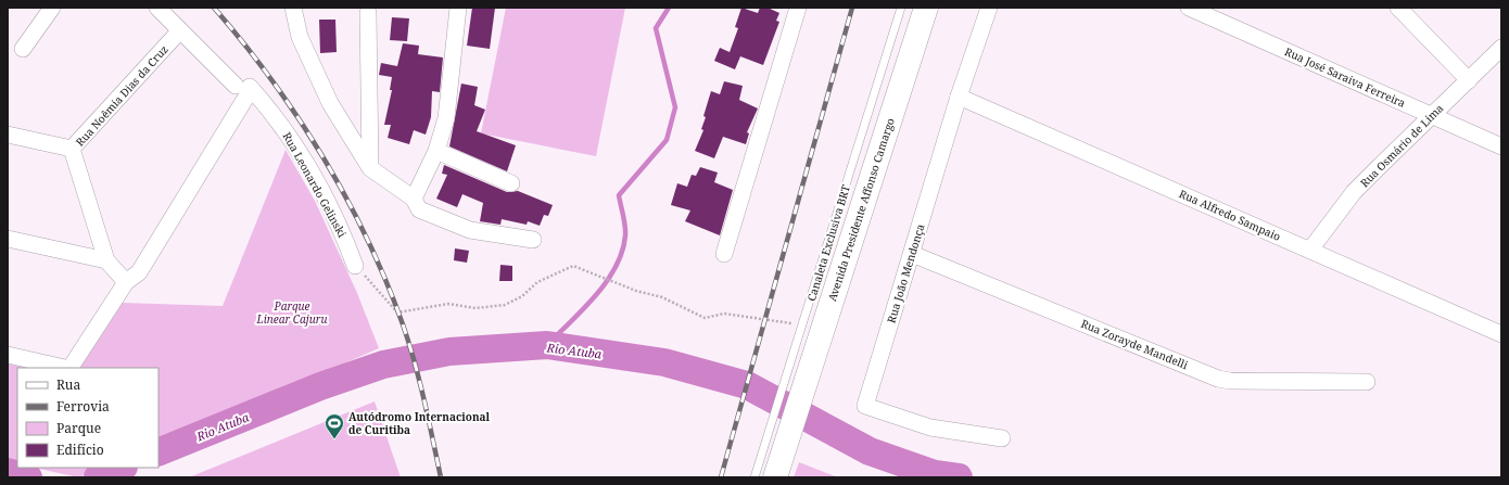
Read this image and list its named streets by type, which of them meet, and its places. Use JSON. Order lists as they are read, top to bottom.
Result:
{
  "streets": {
    "main road": ["Avenida Presidente Affonso Camargo"],
    "street": [
      "Rua José Saraiva Ferreira",
      "Rua Noêmia Dias da Cruz",
      "Rua Osmário de Lima",
      "Rua Leonardo Gelinski",
      "Rua Alfredo Sampaio",
      "Rua João Mendonça",
      "Rua Zorayde Mandelli"
    ],
    "lane": ["Canaleta Exclusiva BRT"]
  },
  "crossings": [
    ["Rua José Saraiva Ferreira", "Rua Osmário de Lima"],
    ["Rua Noêmia Dias da Cruz", "Rua Leonardo Gelinski"],
    ["Rua Osmário de Lima", "Rua Alfredo Sampaio"],
    ["Avenida Presidente Affonso Camargo", "Canaleta Exclusiva BRT"],
    ["Rua Alfredo Sampaio", "Rua João Mendonça"],
    ["Rua João Mendonça", "Rua Zorayde Mandelli"]
  ],
  "water": ["Rio Atuba"],
  "parks": ["Parque Linear Cajuru"],
  "places": {
    "sports": ["Autódromo Internacional de Curitiba"]
  },
  "legend": [
    "Rua",
    "Ferrovia",
    "Parque",
    "Edifício"
  ]
}
